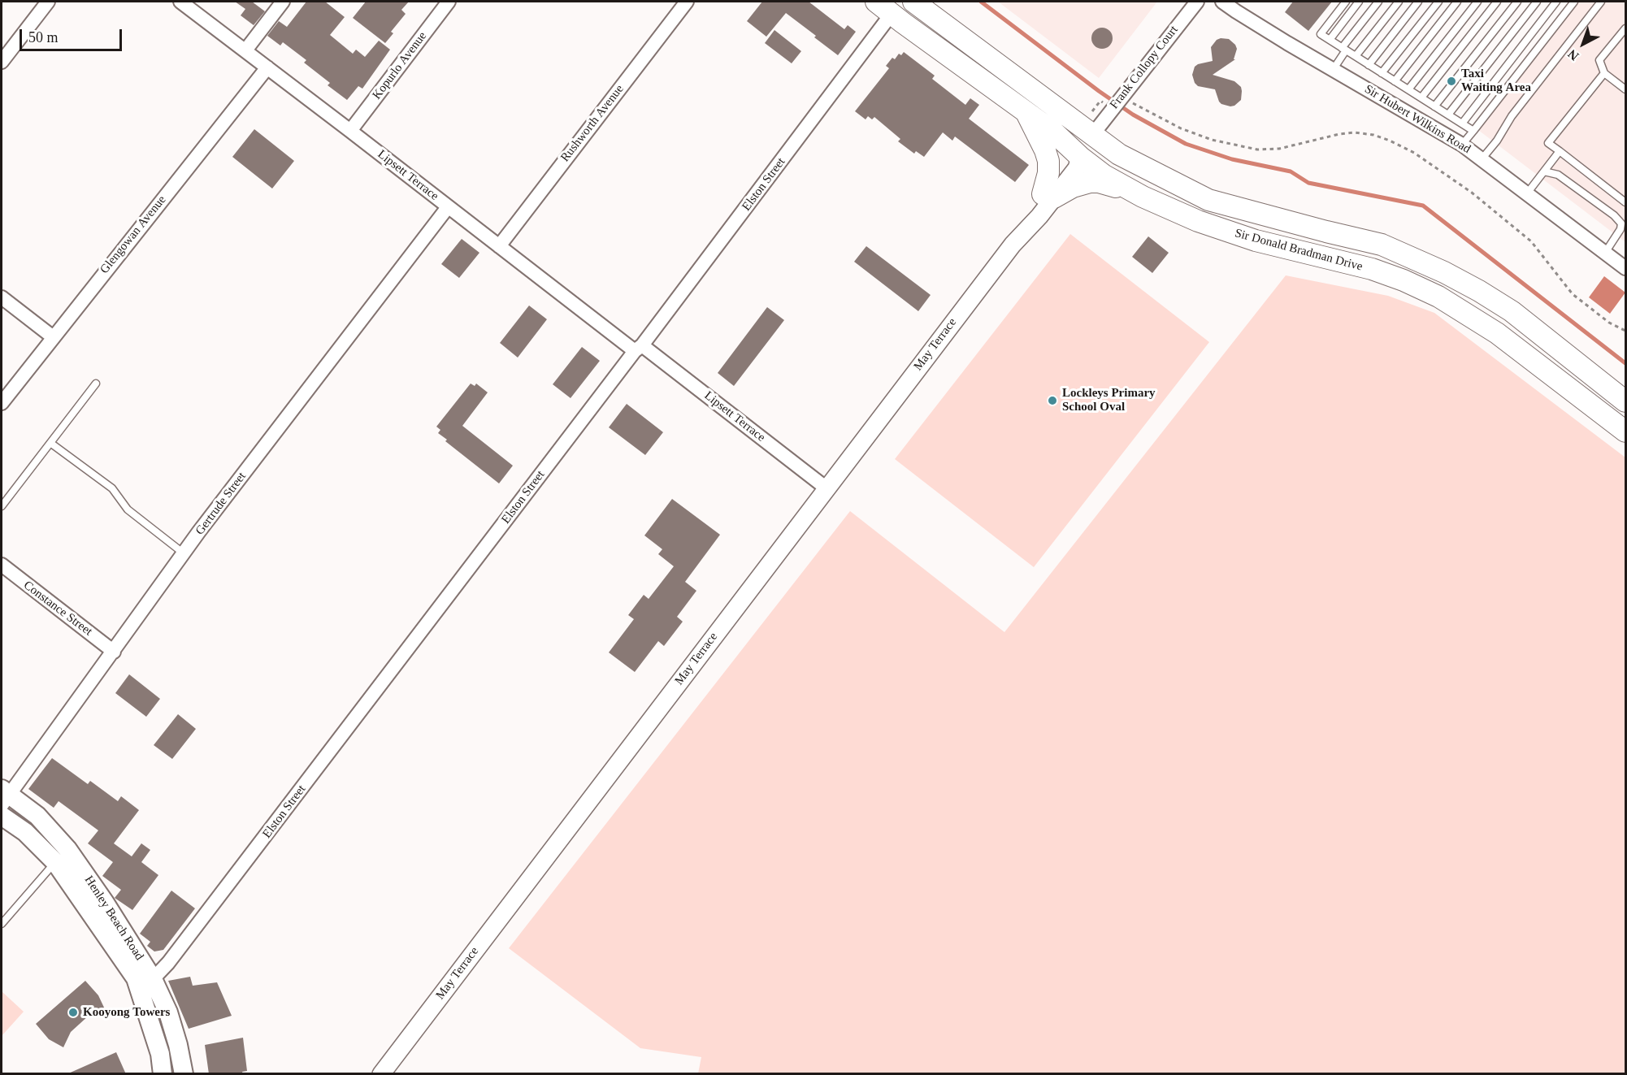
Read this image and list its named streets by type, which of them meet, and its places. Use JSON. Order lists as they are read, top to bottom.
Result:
{
  "streets": {
    "main road": ["Sir Donald Bradman Drive", "Henley Beach Road"],
    "street": [
      "Kopurlo Avenue",
      "Frank Collopy Court",
      "Sir Hubert Wilkins Road",
      "Rushworth Avenue",
      "Lipsett Terrace",
      "Elston Street",
      "Glengowan Avenue",
      "May Terrace",
      "Gertrude Street",
      "Constance Street"
    ]
  },
  "crossings": [
    ["Kopurlo Avenue", "Lipsett Terrace"],
    ["Frank Collopy Court", "Sir Donald Bradman Drive"],
    ["Rushworth Avenue", "Lipsett Terrace"],
    ["Lipsett Terrace", "Elston Street"],
    ["Lipsett Terrace", "Glengowan Avenue"],
    ["Lipsett Terrace", "May Terrace"],
    ["Lipsett Terrace", "Gertrude Street"],
    ["Elston Street", "Sir Donald Bradman Drive"],
    ["Elston Street", "Henley Beach Road"],
    ["Sir Donald Bradman Drive", "May Terrace"],
    ["Gertrude Street", "Constance Street"],
    ["Gertrude Street", "Henley Beach Road"]
  ],
  "places": ["Taxi Waiting Area", "Lockleys Primary School Oval", "Kooyong Towers"],
  "scale_bar": "50 m",
  "north": "bottom left"
}
